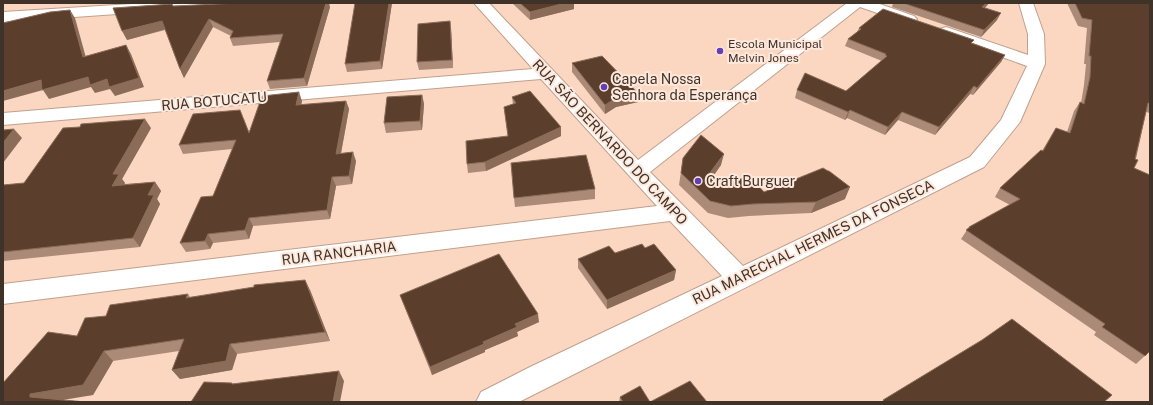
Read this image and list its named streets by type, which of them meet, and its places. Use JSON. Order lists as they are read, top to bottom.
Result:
{
  "streets": {
    "street": [
      "RUA BOTUCATU",
      "RUA SÃO BERNARDO DO CAMPO",
      "RUA MARECHAL HERMES DA FONSECA",
      "RUA RANCHARIA"
    ]
  },
  "crossings": [
    ["RUA BOTUCATU", "RUA SÃO BERNARDO DO CAMPO"],
    ["RUA SÃO BERNARDO DO CAMPO", "RUA MARECHAL HERMES DA FONSECA"],
    ["RUA SÃO BERNARDO DO CAMPO", "RUA RANCHARIA"]
  ],
  "places": ["Escola Municipal Melvin Jones", "Capela Nossa Senhora da Esperança", "Craft Burguer"]
}
